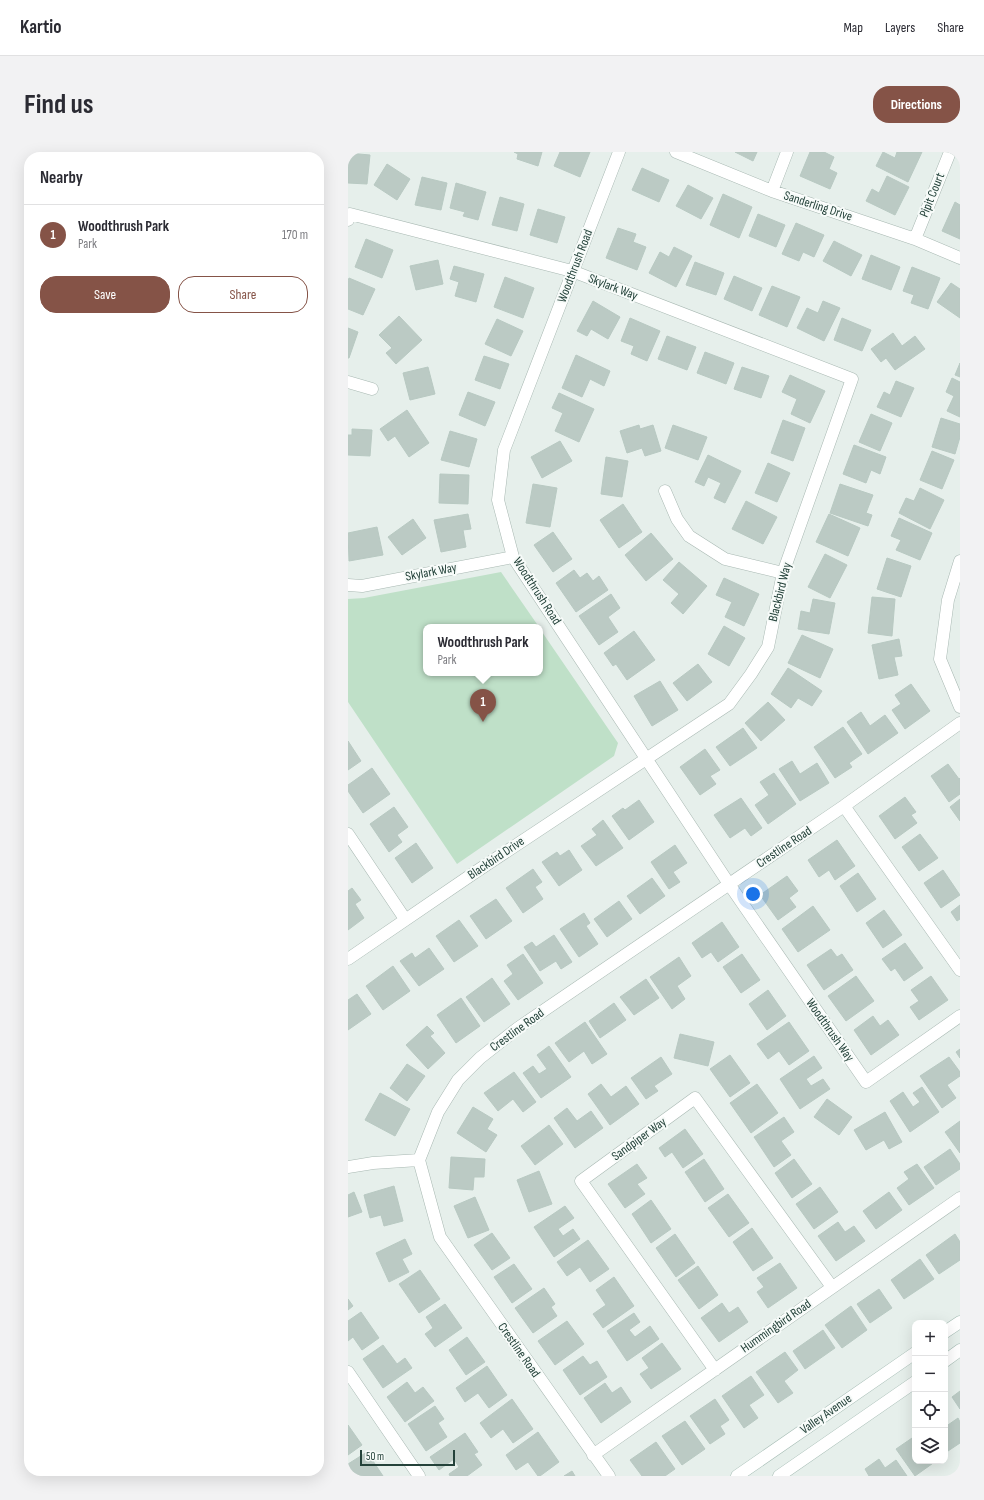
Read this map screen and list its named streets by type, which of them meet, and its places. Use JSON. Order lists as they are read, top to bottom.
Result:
{
  "streets": {
    "street": [
      "Pipit Court",
      "Sanderling Drive",
      "Woodthrush Road",
      "Skylark Way",
      "Blackbird Way",
      "Crestline Road",
      "Blackbird Drive",
      "Woodthrush Way",
      "Sandpiper Way",
      "Hummingbird Road",
      "Valley Avenue"
    ]
  },
  "crossings": [
    ["Pipit Court", "Sanderling Drive"],
    ["Woodthrush Road", "Skylark Way"],
    ["Woodthrush Road", "Blackbird Way"],
    ["Woodthrush Road", "Crestline Road"],
    ["Woodthrush Road", "Blackbird Drive"],
    ["Woodthrush Road", "Woodthrush Way"],
    ["Skylark Way", "Blackbird Way"],
    ["Blackbird Way", "Blackbird Drive"],
    ["Crestline Road", "Woodthrush Way"],
    ["Crestline Road", "Hummingbird Road"],
    ["Sandpiper Way", "Hummingbird Road"]
  ],
  "scale_bar": "50 m",
  "page": {
    "header": "Kartio",
    "nav": ["Map", "Layers", "Share"],
    "buttons": [
      "Directions",
      ["Save", "Share"]
    ],
    "title": "Find us",
    "heading": "Nearby",
    "list": [
      {
        "mark": "1",
        "name": "Woodthrush Park",
        "note": "Park",
        "value": "170 m"
      }
    ],
    "popup": ["Woodthrush Park", "Park"],
    "pins": "1",
    "map_buttons": ["+", "−"],
    "scale": "50 m"
  }
}
